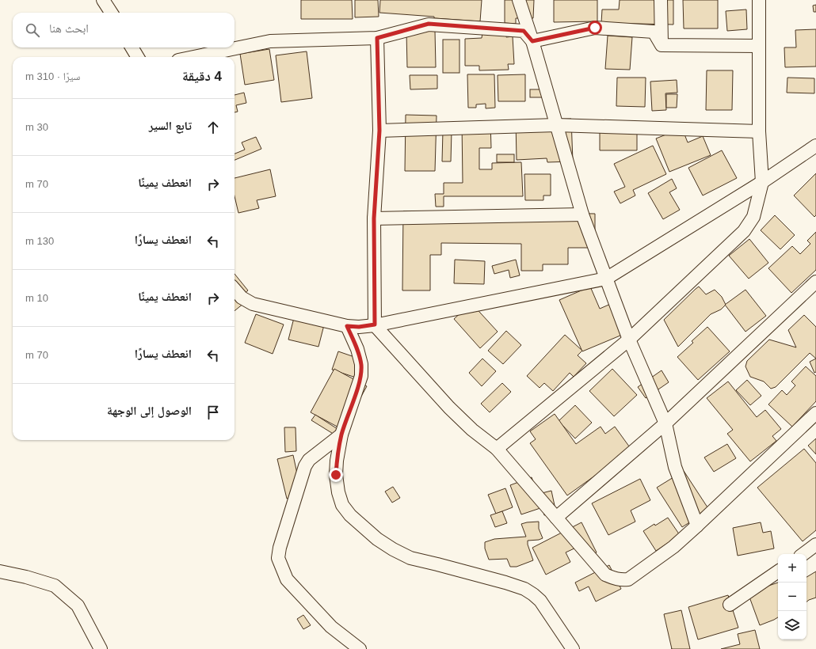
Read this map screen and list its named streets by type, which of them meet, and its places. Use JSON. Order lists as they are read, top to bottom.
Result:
{
  "page": {
    "search": "ابحث هنا",
    "heading": ["4 دقيقة", "سيرًا · 310 m"],
    "list": [
      ["تابع السير", "30 m"],
      ["انعطف يمينًا", "70 m"],
      ["انعطف يسارًا", "130 m"],
      ["انعطف يمينًا", "10 m"],
      ["انعطف يسارًا", "70 m"],
      "الوصول إلى الوجهة"
    ],
    "map_buttons": ["+", "−"]
  }
}
